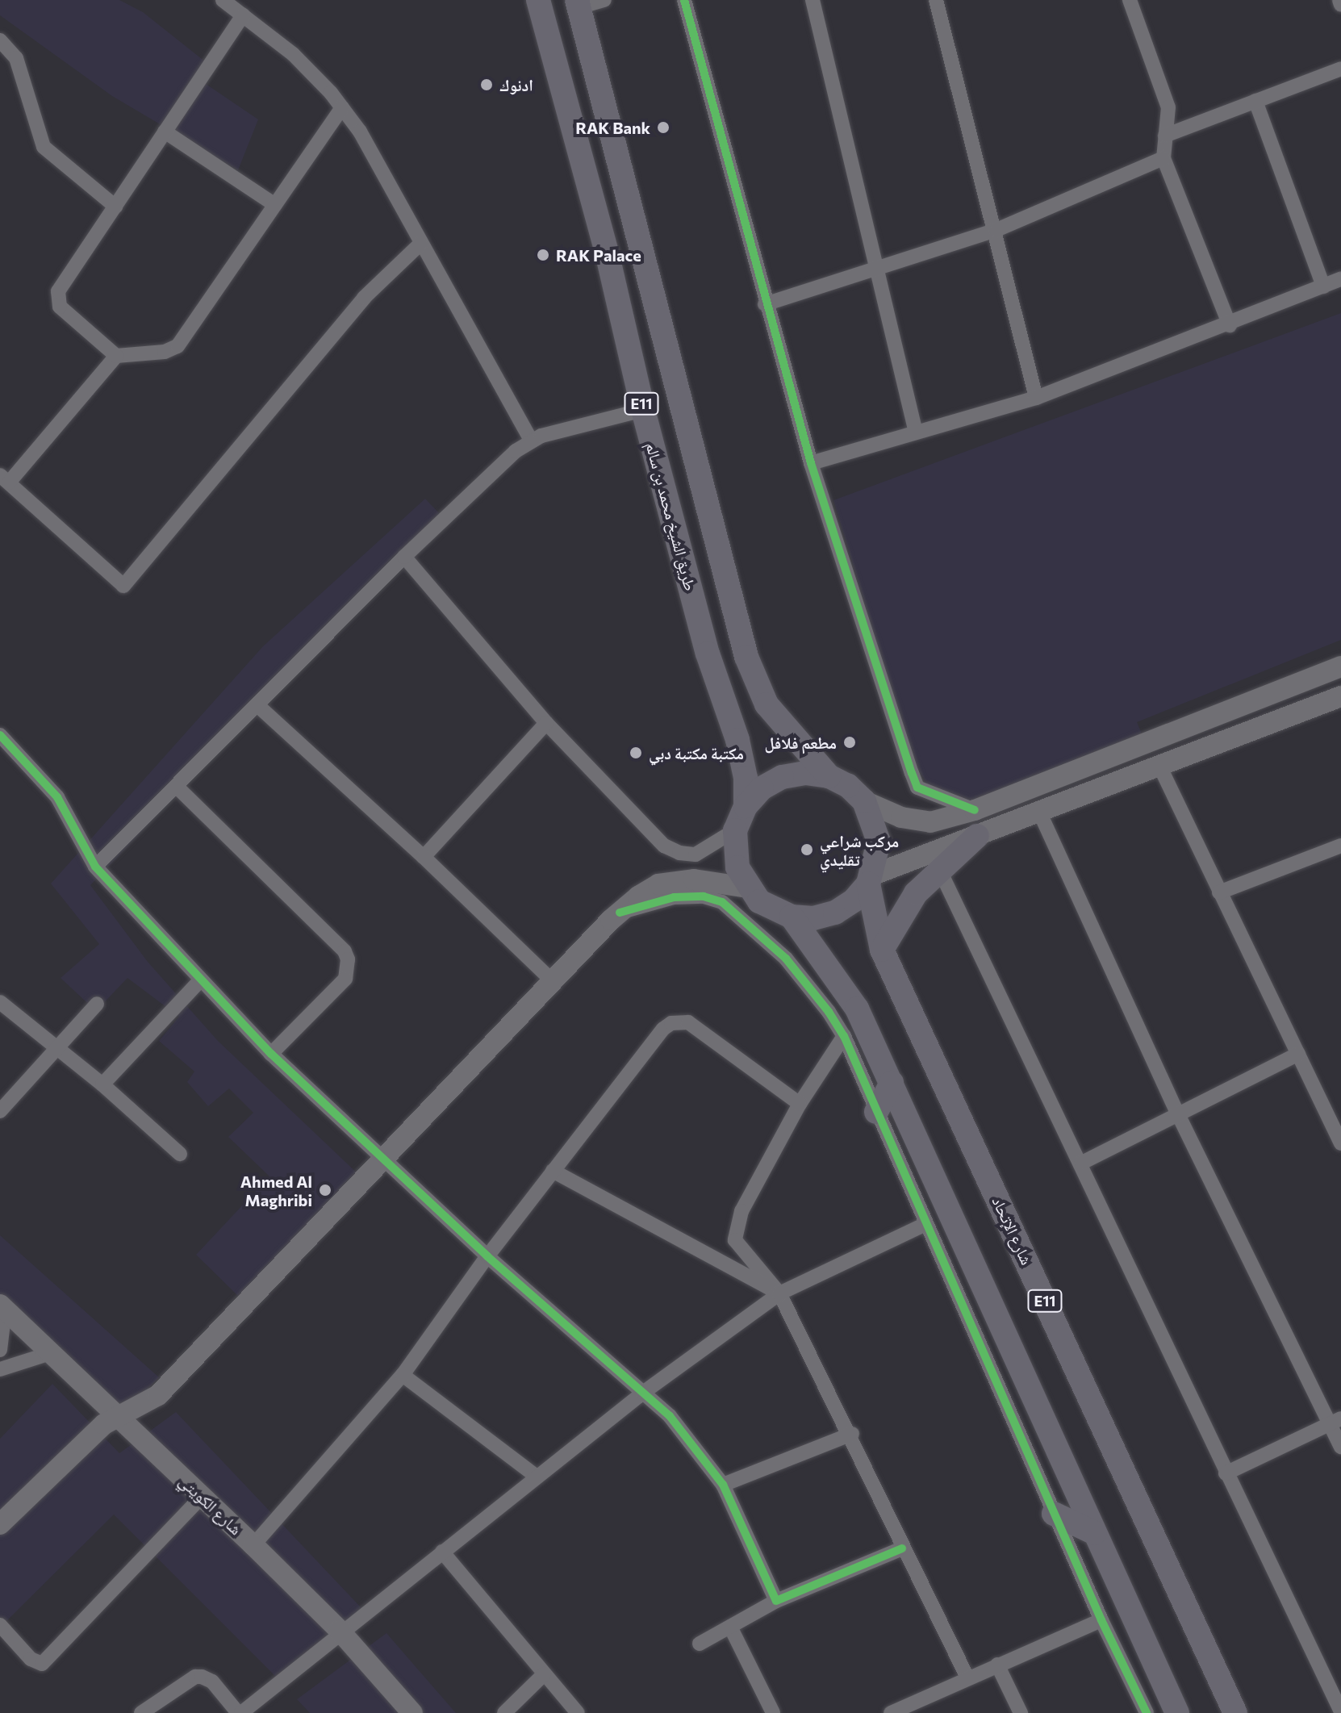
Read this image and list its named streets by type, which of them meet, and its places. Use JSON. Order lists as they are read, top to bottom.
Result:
{
  "streets": {
    "main road": ["E11", "طريق الشيخ محمد بن سالم", "شارع الإتحاد"],
    "street": ["شارع الكويتي"]
  },
  "crossings": [
    ["E11", "طريق الشيخ محمد بن سالم"],
    ["E11", "شارع الإتحاد"],
    ["طريق الشيخ محمد بن سالم", "شارع الإتحاد"]
  ],
  "places": [
    "ادنوك",
    "RAK Bank",
    "RAK Palace",
    "مطعم فلافل",
    "مكتبة مكتبة دبي",
    "مركب شراعي تقليدي",
    "Ahmed Al Maghribi"
  ]
}
